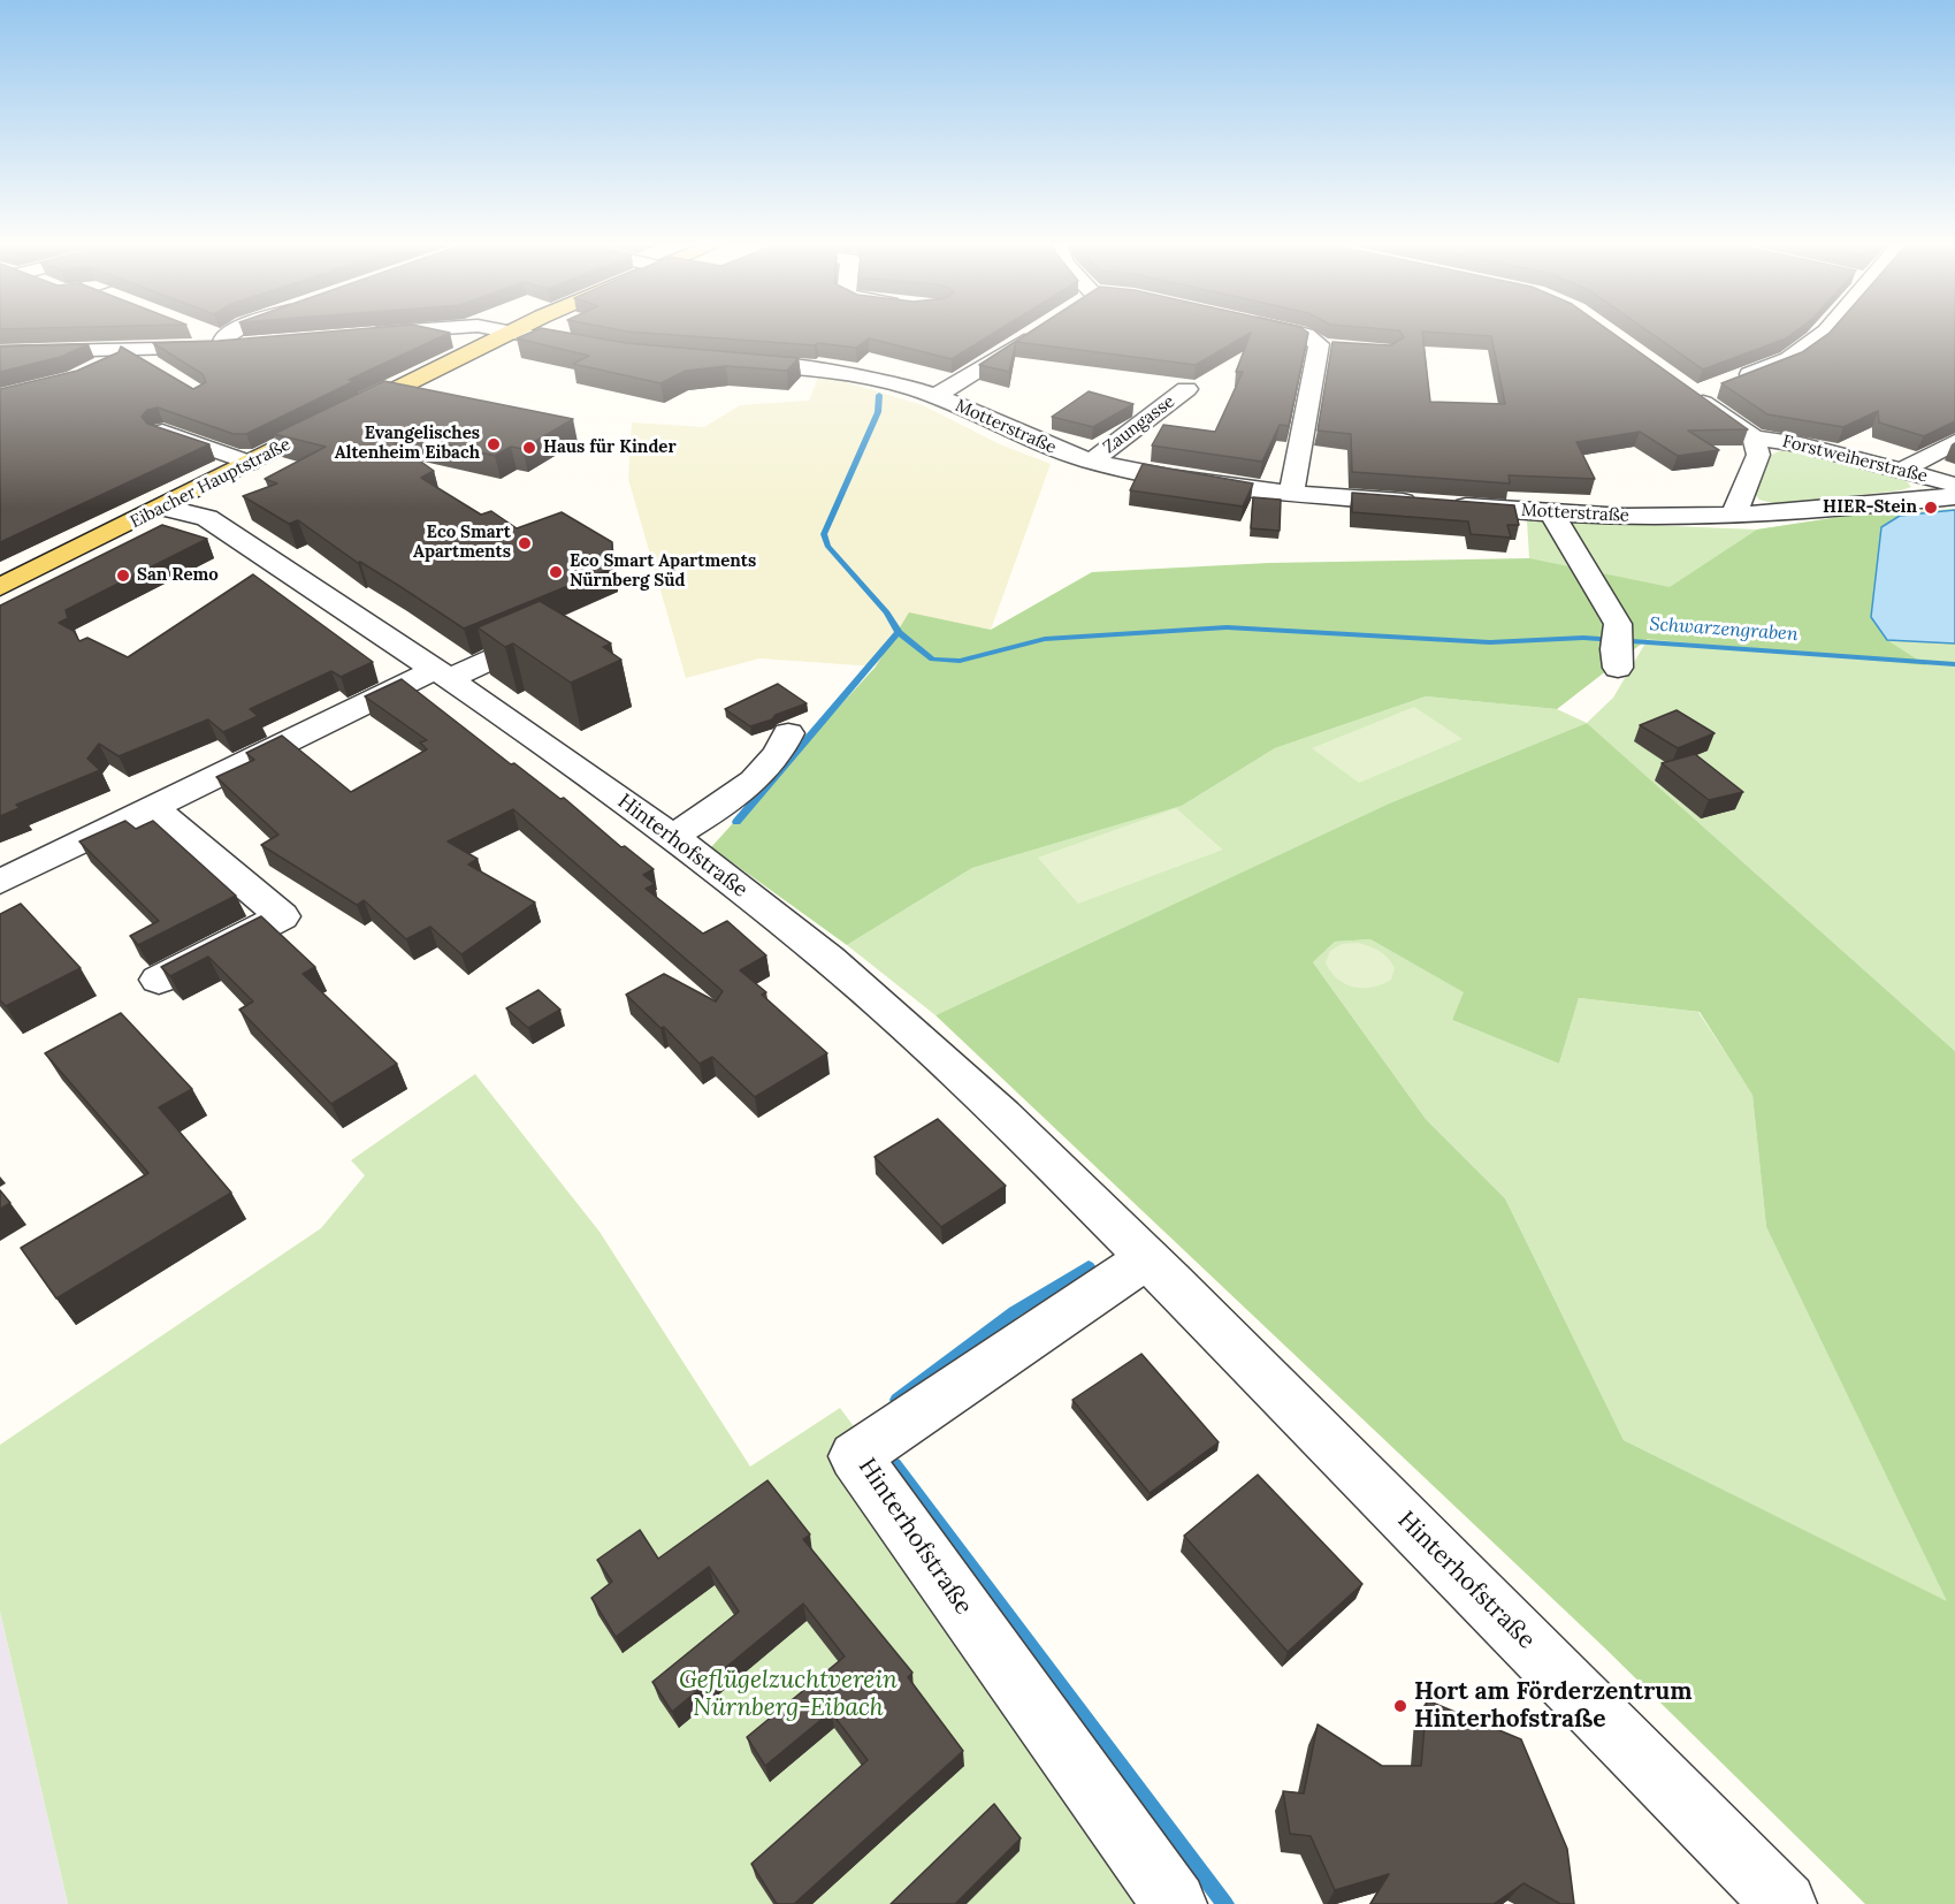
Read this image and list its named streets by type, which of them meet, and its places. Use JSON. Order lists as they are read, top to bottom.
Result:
{
  "streets": {
    "main road": ["Eibacher Hauptstraße"],
    "street": [
      "Zaungasse",
      "Motterstraße",
      "Forstweiherstraße",
      "Hinterhofstraße"
    ]
  },
  "crossings": [
    ["Zaungasse", "Motterstraße"],
    ["Motterstraße", "Forstweiherstraße"],
    ["Eibacher Hauptstraße", "Hinterhofstraße"]
  ],
  "water": ["Schwarzengraben"],
  "parks": ["Geflügelzuchtverein Nürnberg-Eibach"],
  "places": [
    "Evangelisches Altenheim Eibach",
    "Haus für Kinder",
    "HIER-Stein",
    "Eco Smart Apartments",
    "Eco Smart Apartments Nürnberg Süd",
    "San Remo",
    "Hort am Förderzentrum Hinterhofstraße"
  ]
}
